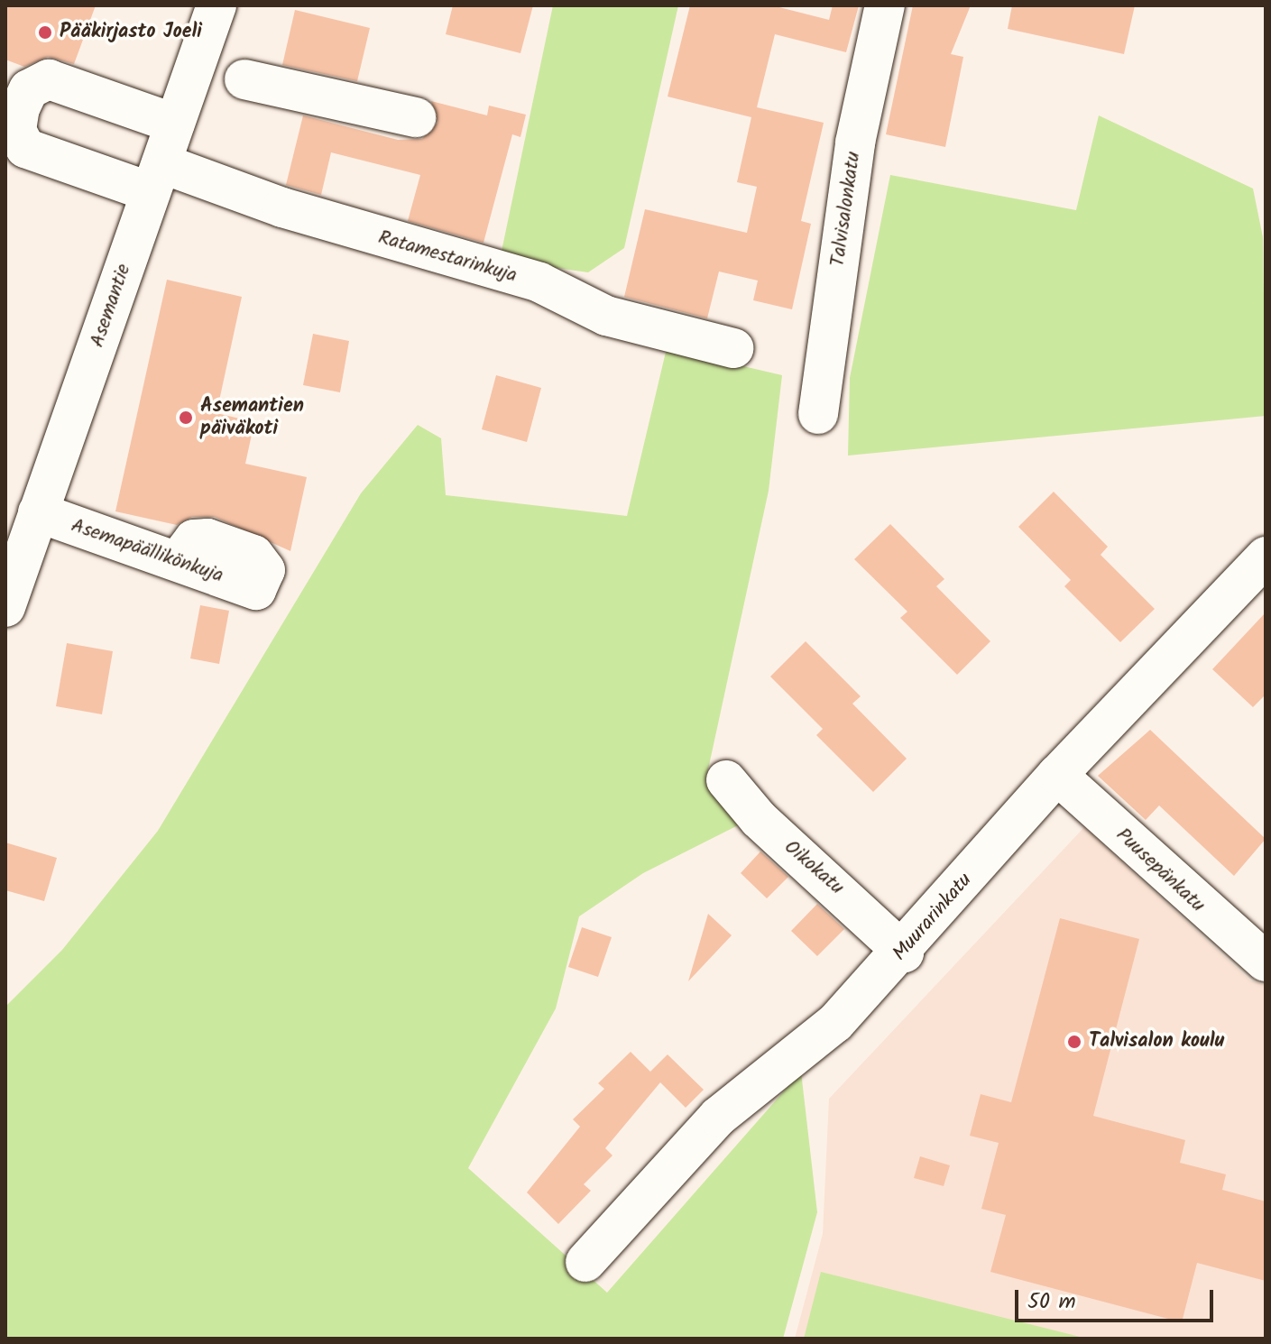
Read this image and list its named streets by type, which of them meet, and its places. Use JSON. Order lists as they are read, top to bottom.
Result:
{
  "streets": {
    "street": [
      "Talvisalonkatu",
      "Ratamestarinkuja",
      "Asemantie",
      "Asemapäällikönkuja",
      "Oikokatu",
      "Puusepänkatu",
      "Muurarinkatu"
    ]
  },
  "crossings": [
    ["Ratamestarinkuja", "Asemantie"],
    ["Asemantie", "Asemapäällikönkuja"],
    ["Oikokatu", "Muurarinkatu"],
    ["Puusepänkatu", "Muurarinkatu"]
  ],
  "places": ["Pääkirjasto Joeli", "Asemantien päiväkoti", "Talvisalon koulu"],
  "scale_bar": "50 m"
}
